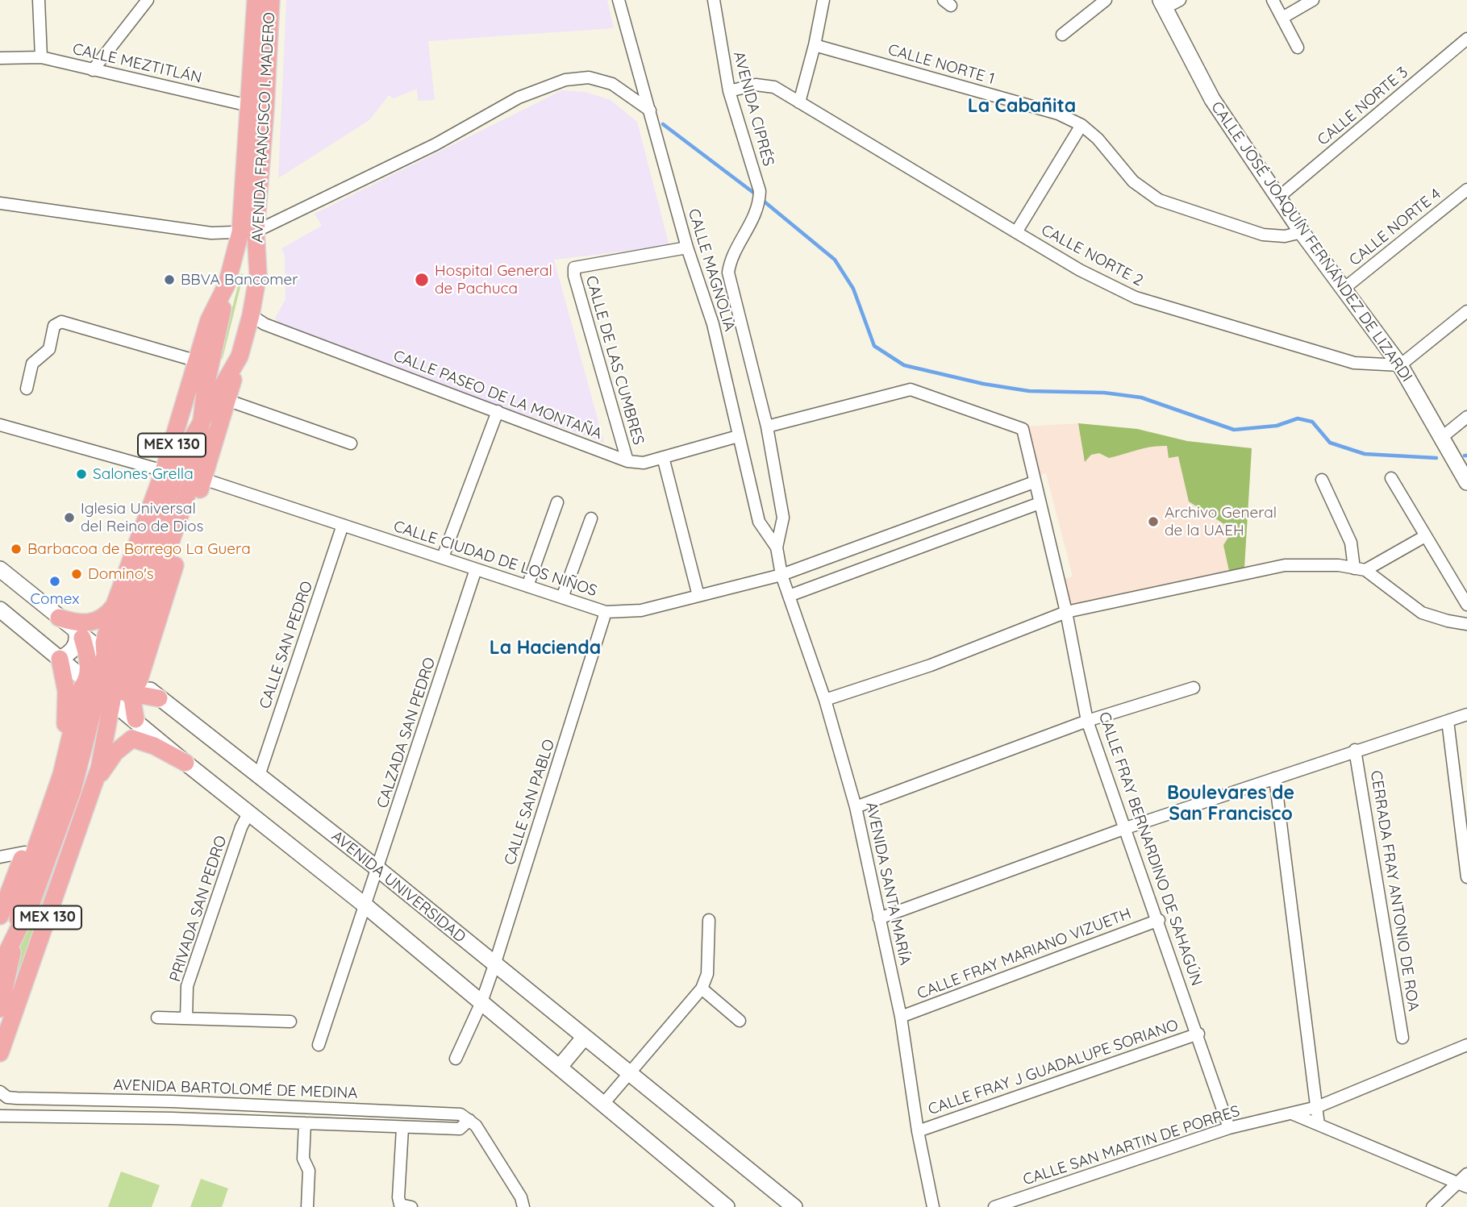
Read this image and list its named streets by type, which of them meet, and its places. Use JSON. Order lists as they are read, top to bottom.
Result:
{
  "streets": {
    "main road": [
      "AVENIDA FRANCISCO I. MADERO",
      "CALLE JOSÉ JOAQUÍN FERNÁNDEZ DE LIZARDI",
      "MEX 130",
      "AVENIDA UNIVERSIDAD"
    ],
    "street": [
      "CALLE MEZTITLÁN",
      "CALLE NORTE 1",
      "CALLE NORTE 3",
      "AVENIDA CIPRÉS",
      "CALLE NORTE 4",
      "CALLE NORTE 2",
      "CALLE MAGNOLIA",
      "CALLE DE LAS CUMBRES",
      "CALLE PASEO DE LA MONTAÑA",
      "CALLE CIUDAD DE LOS NIÑOS",
      "CALLE SAN PEDRO",
      "CALZADA SAN PEDRO",
      "CALLE SAN PABLO",
      "CALLE FRAY BERNARDINO DE SAHAGÚN",
      "AVENIDA SANTA MARÍA",
      "CERRADA FRAY ANTONIO DE ROA",
      "PRIVADA SAN PEDRO",
      "CALLE FRAY MARIANO VIZUETH",
      "CALLE FRAY J GUADALUPE SORIANO",
      "AVENIDA BARTOLOMÉ DE MEDINA",
      "CALLE SAN MARTIN DE PORRES"
    ]
  },
  "crossings": [
    ["CALLE MEZTITLÁN", "AVENIDA FRANCISCO I. MADERO"],
    ["CALLE NORTE 1", "CALLE JOSÉ JOAQUÍN FERNÁNDEZ DE LIZARDI"],
    ["CALLE NORTE 3", "CALLE JOSÉ JOAQUÍN FERNÁNDEZ DE LIZARDI"],
    ["AVENIDA CIPRÉS", "CALLE NORTE 2"],
    ["AVENIDA CIPRÉS", "CALLE FRAY BERNARDINO DE SAHAGÚN"],
    ["AVENIDA FRANCISCO I. MADERO", "CALLE PASEO DE LA MONTAÑA"],
    ["AVENIDA FRANCISCO I. MADERO", "MEX 130"],
    ["CALLE NORTE 4", "CALLE JOSÉ JOAQUÍN FERNÁNDEZ DE LIZARDI"],
    ["CALLE JOSÉ JOAQUÍN FERNÁNDEZ DE LIZARDI", "CALLE NORTE 2"],
    ["CALLE MAGNOLIA", "CALLE DE LAS CUMBRES"],
    ["CALLE MAGNOLIA", "CALLE PASEO DE LA MONTAÑA"],
    ["CALLE MAGNOLIA", "AVENIDA SANTA MARÍA"],
    ["CALLE DE LAS CUMBRES", "CALLE PASEO DE LA MONTAÑA"],
    ["CALLE CIUDAD DE LOS NIÑOS", "CALLE SAN PEDRO"],
    ["CALLE CIUDAD DE LOS NIÑOS", "CALZADA SAN PEDRO"],
    ["CALLE CIUDAD DE LOS NIÑOS", "CALLE SAN PABLO"],
    ["CALLE CIUDAD DE LOS NIÑOS", "CALLE FRAY BERNARDINO DE SAHAGÚN"],
    ["CALLE CIUDAD DE LOS NIÑOS", "AVENIDA SANTA MARÍA"],
    ["CALLE SAN PEDRO", "AVENIDA UNIVERSIDAD"],
    ["CALZADA SAN PEDRO", "AVENIDA UNIVERSIDAD"],
    ["CALLE SAN PABLO", "AVENIDA UNIVERSIDAD"],
    ["CALLE FRAY BERNARDINO DE SAHAGÚN", "CALLE FRAY MARIANO VIZUETH"],
    ["CALLE FRAY BERNARDINO DE SAHAGÚN", "CALLE FRAY J GUADALUPE SORIANO"],
    ["CALLE FRAY BERNARDINO DE SAHAGÚN", "CALLE SAN MARTIN DE PORRES"],
    ["AVENIDA SANTA MARÍA", "CALLE FRAY MARIANO VIZUETH"],
    ["AVENIDA SANTA MARÍA", "CALLE FRAY J GUADALUPE SORIANO"]
  ],
  "districts": ["La Cabañita", "La Hacienda", "Boulevares de San Francisco"],
  "places": [
    "BBVA Bancomer",
    "Hospital General de Pachuca",
    "Salones Grella",
    "Iglesia Universal del Reino de Dios",
    "Archivo General de la UAEH",
    "Barbacoa de Borrego La Guera",
    "Domino's",
    "Comex"
  ]
}
